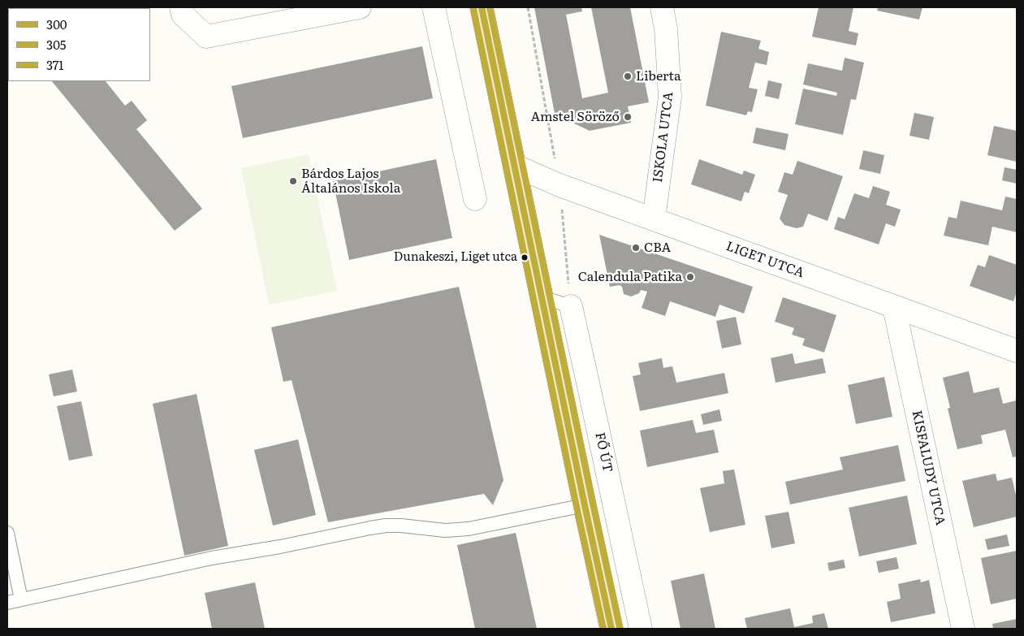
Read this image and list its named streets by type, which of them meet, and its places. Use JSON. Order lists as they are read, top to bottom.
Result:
{
  "streets": {
    "street": [
      "ISKOLA UTCA",
      "LIGET UTCA",
      "FŐ ÚT",
      "KISFALUDY UTCA"
    ]
  },
  "crossings": [
    ["ISKOLA UTCA", "LIGET UTCA"],
    ["LIGET UTCA", "KISFALUDY UTCA"]
  ],
  "places": [
    "Liberta",
    "Amstel Söröző",
    "Bárdos Lajos Általános Iskola",
    "CBA",
    "Dunakeszi, Liget utca",
    "Calendula Patika"
  ],
  "lines": ["transit line 300", "transit line 371", "transit line 305"],
  "legend": ["300", "305", "371"]
}
